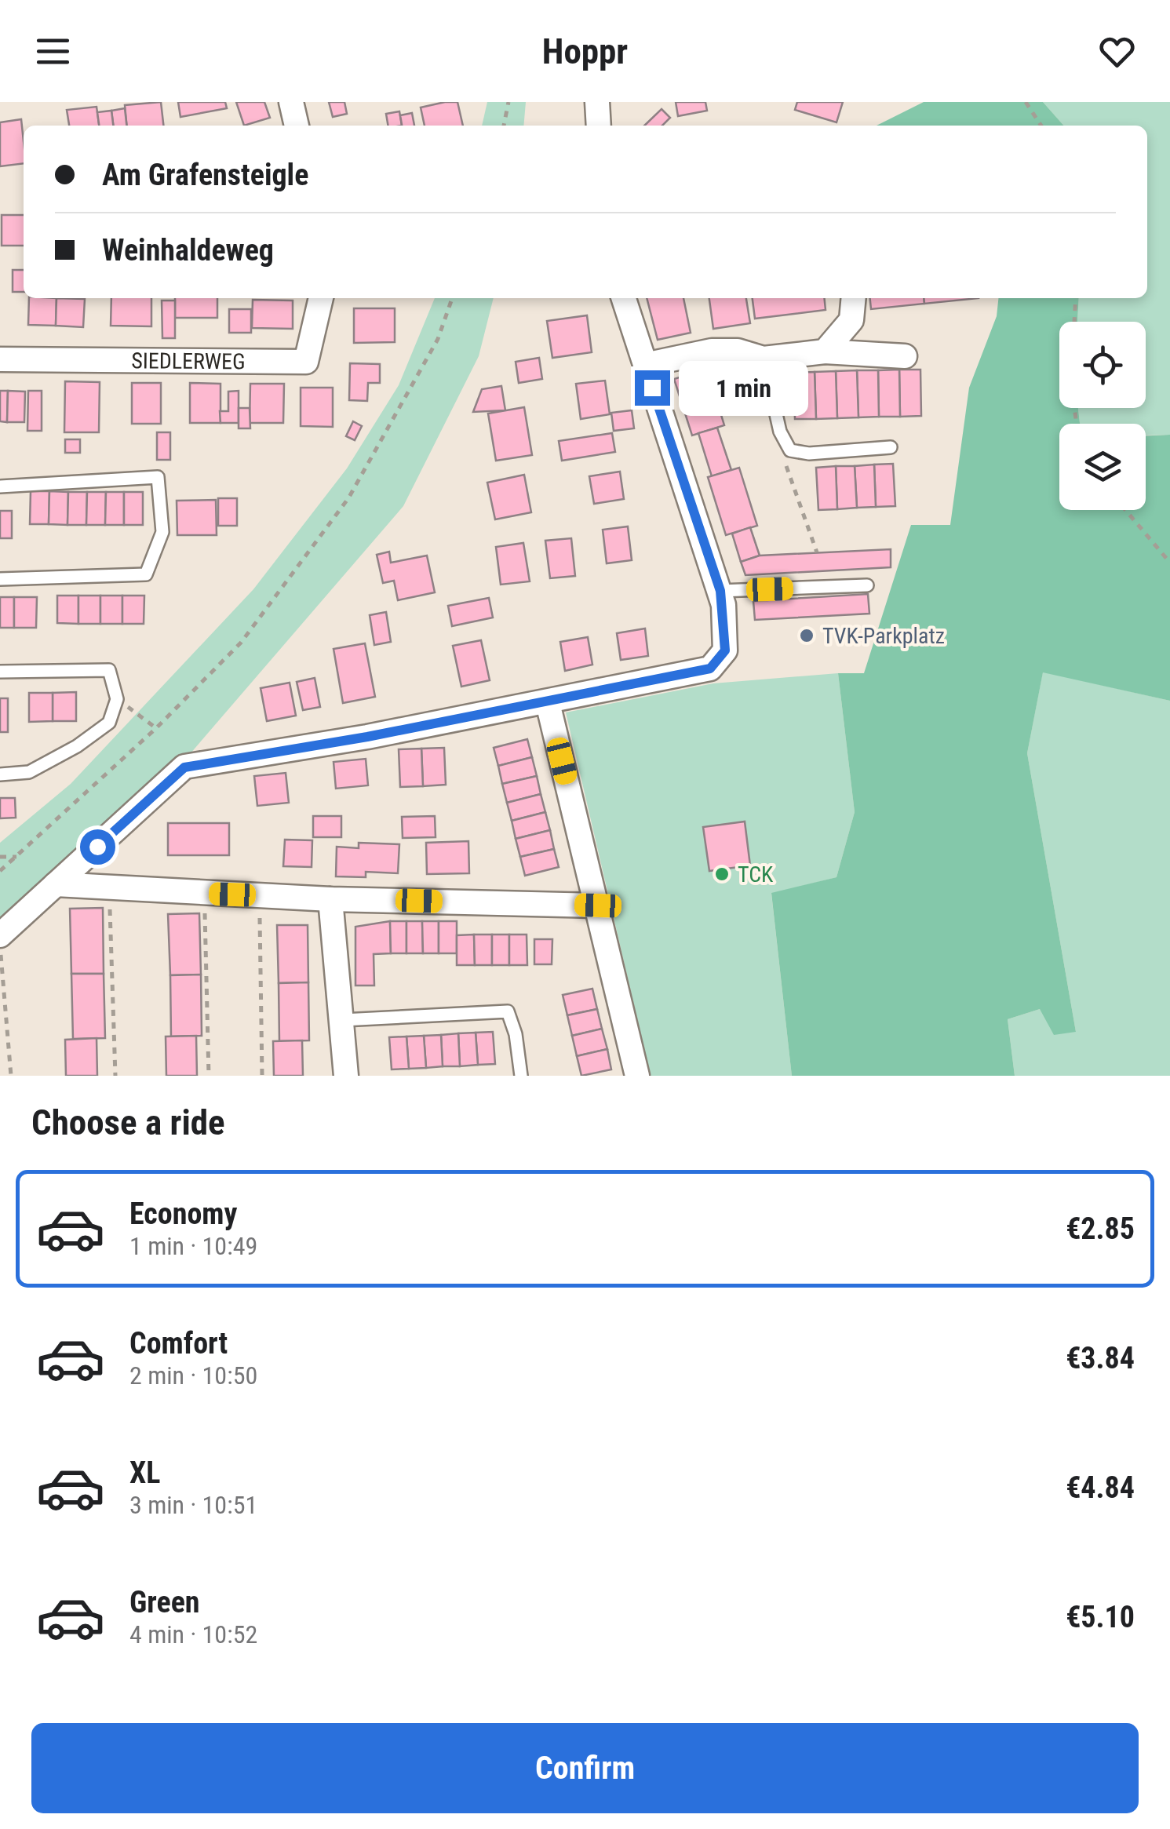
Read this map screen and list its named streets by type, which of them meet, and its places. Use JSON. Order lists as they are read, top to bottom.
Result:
{
  "streets": {
    "street": ["SIEDLERWEG"]
  },
  "places": ["TVK-Parkplatz", "TCK"],
  "page": {
    "header": "Hoppr",
    "banner": ["Am Grafensteigle", "Weinhaldeweg"],
    "bubble": "1 min",
    "heading": "Choose a ride",
    "list": [
      {
        "name": "Economy",
        "note": "1 min · 10:49",
        "value": "€2.85"
      },
      {
        "name": "Comfort",
        "note": "2 min · 10:50",
        "value": "€3.84"
      },
      {
        "name": "XL",
        "note": "3 min · 10:51",
        "value": "€4.84"
      },
      {
        "name": "Green",
        "note": "4 min · 10:52",
        "value": "€5.10"
      }
    ],
    "buttons": "Confirm"
  }
}
